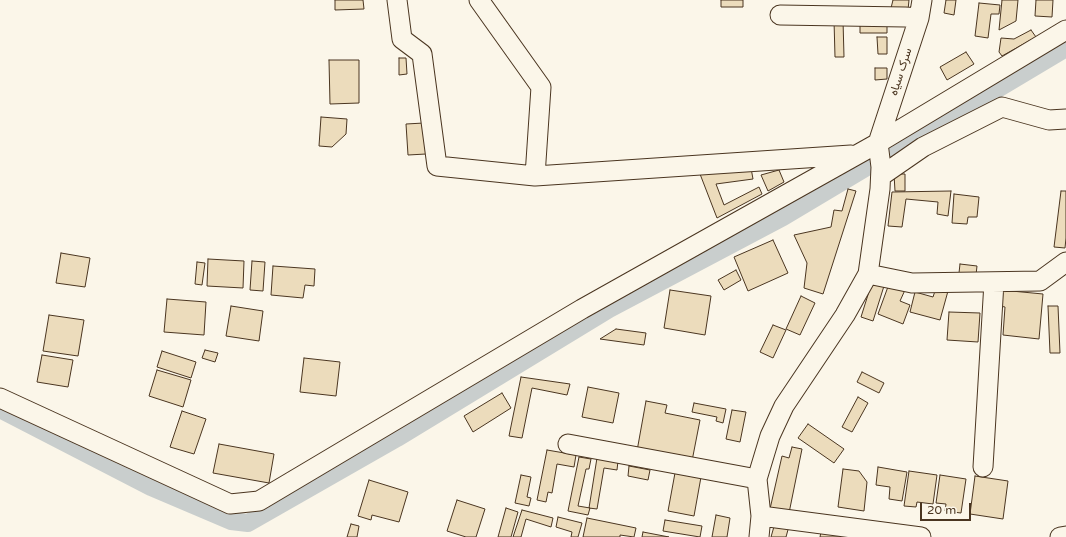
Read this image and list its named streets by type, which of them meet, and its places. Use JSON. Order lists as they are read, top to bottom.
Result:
{
  "streets": {
    "street": ["سرک سیاه"]
  },
  "scale_bar": "20 m"
}
